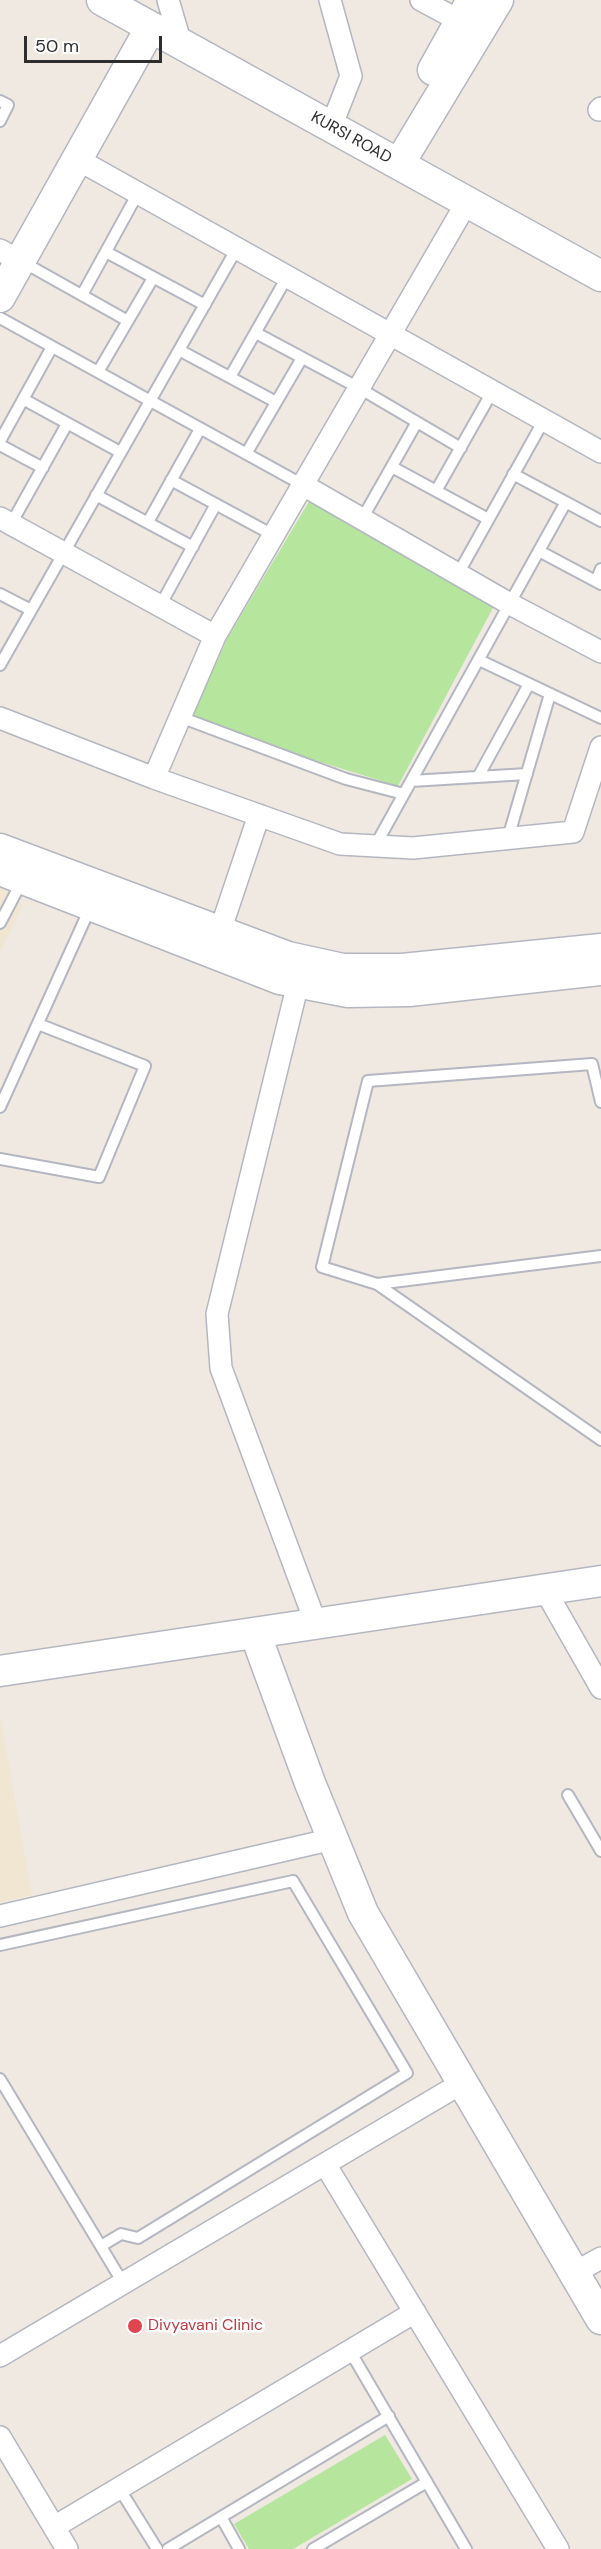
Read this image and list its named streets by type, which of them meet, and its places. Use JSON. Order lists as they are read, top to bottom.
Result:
{
  "streets": {
    "street": ["KURSI ROAD"]
  },
  "places": ["Divyavani Clinic"],
  "scale_bar": "50 m"
}
